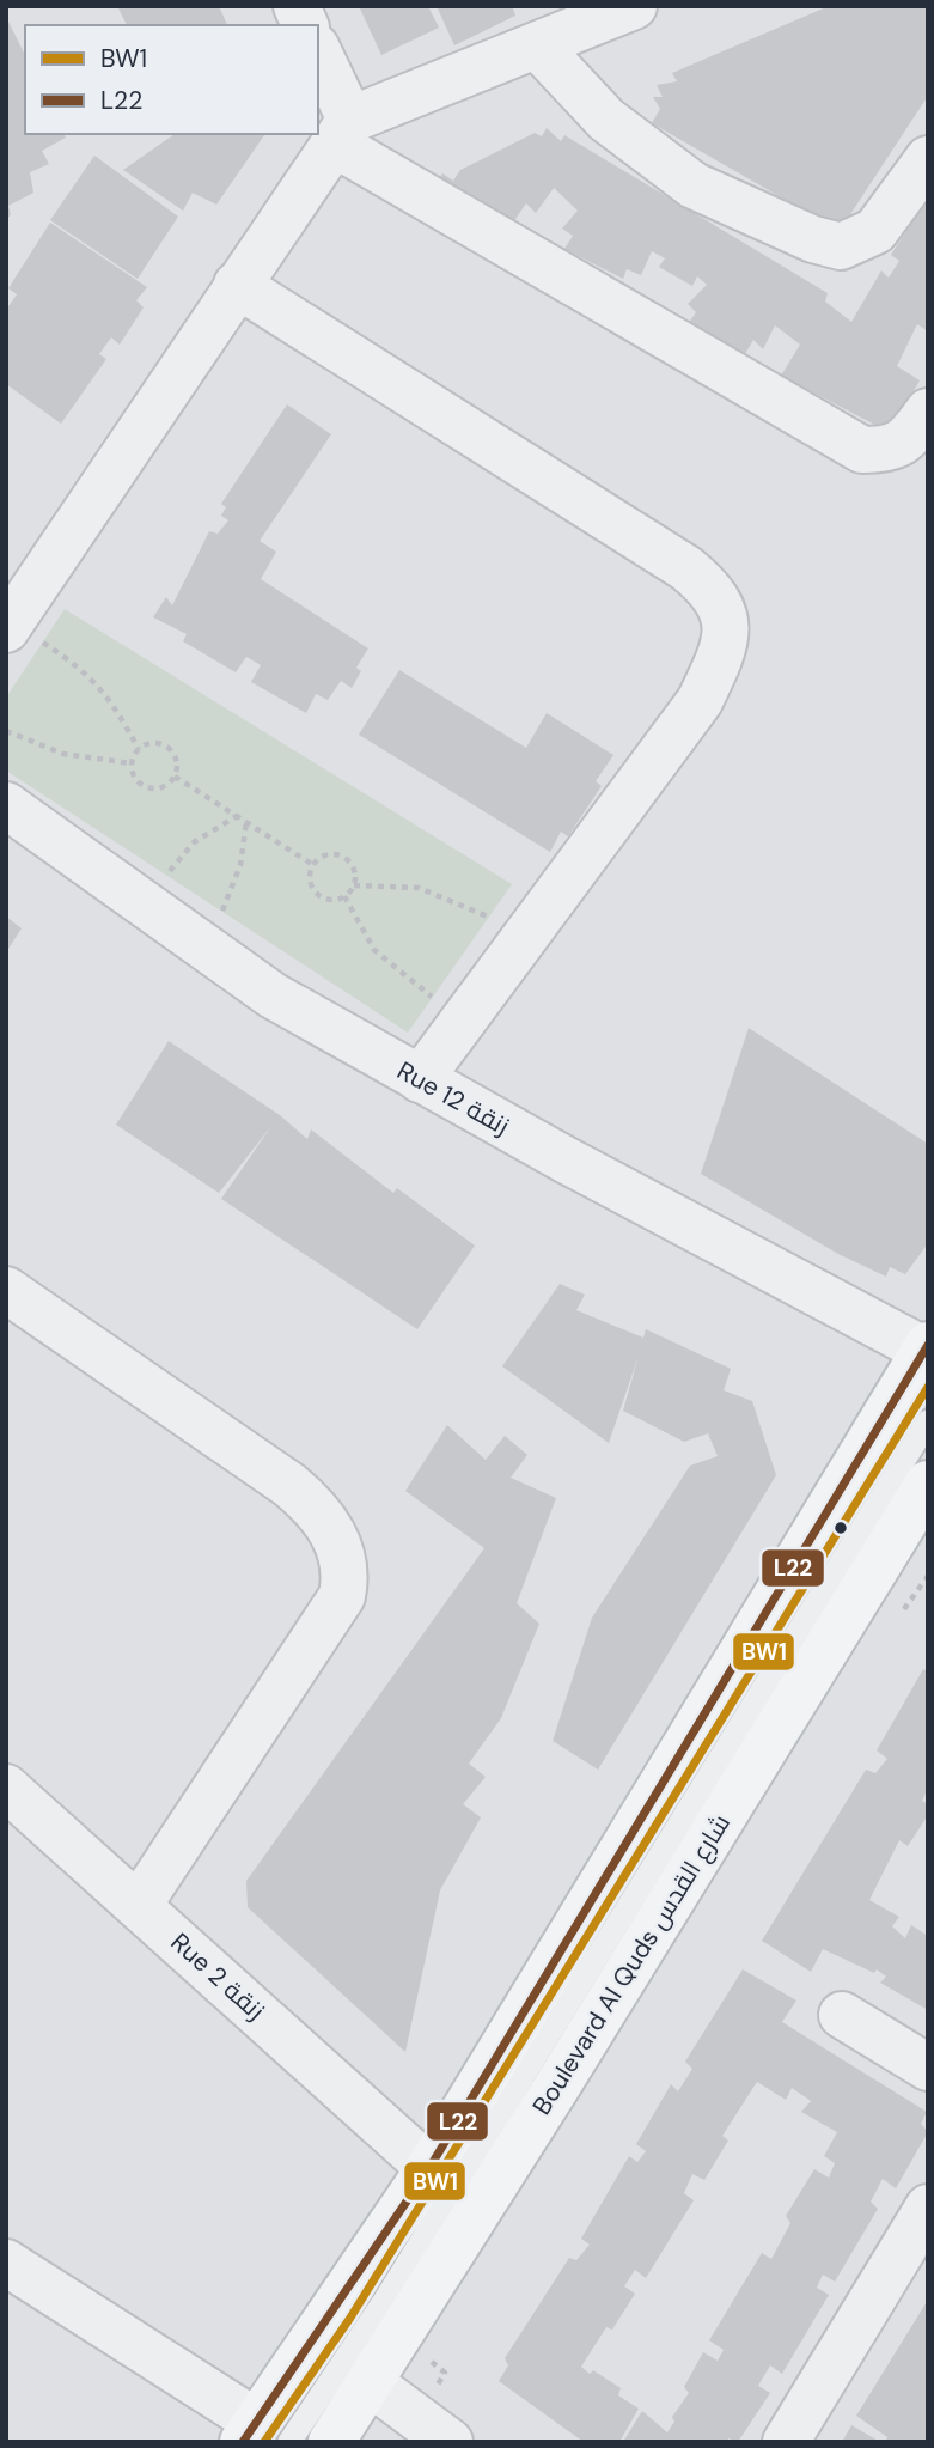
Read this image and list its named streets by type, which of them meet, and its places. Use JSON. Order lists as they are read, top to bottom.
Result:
{
  "streets": {
    "main road": ["Boulevard Al Quds شارع القدس"],
    "street": ["Rue 12 زنقة", "Rue 2 زنقة"]
  },
  "lines": ["transit line L22", "transit line BW1"],
  "legend": ["BW1", "L22"]
}
